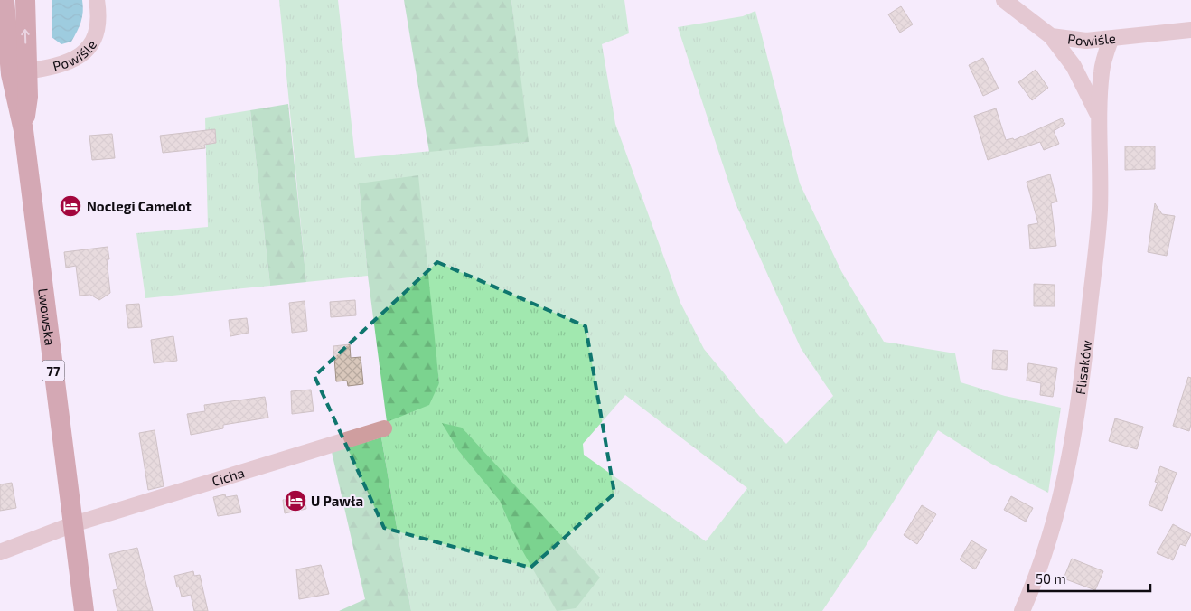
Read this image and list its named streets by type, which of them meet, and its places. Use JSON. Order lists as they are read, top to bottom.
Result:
{
  "streets": {
    "main road": ["Lwowska", "77"],
    "street": ["Powiśle", "Flisaków", "Cicha"]
  },
  "crossings": [
    ["Powiśle", "Lwowska"],
    ["Powiśle", "Flisaków"],
    ["Lwowska", "Cicha"]
  ],
  "places": {
    "hotel": ["Noclegi Camelot", "U Pawła"]
  },
  "scale_bar": "50 m"
}
